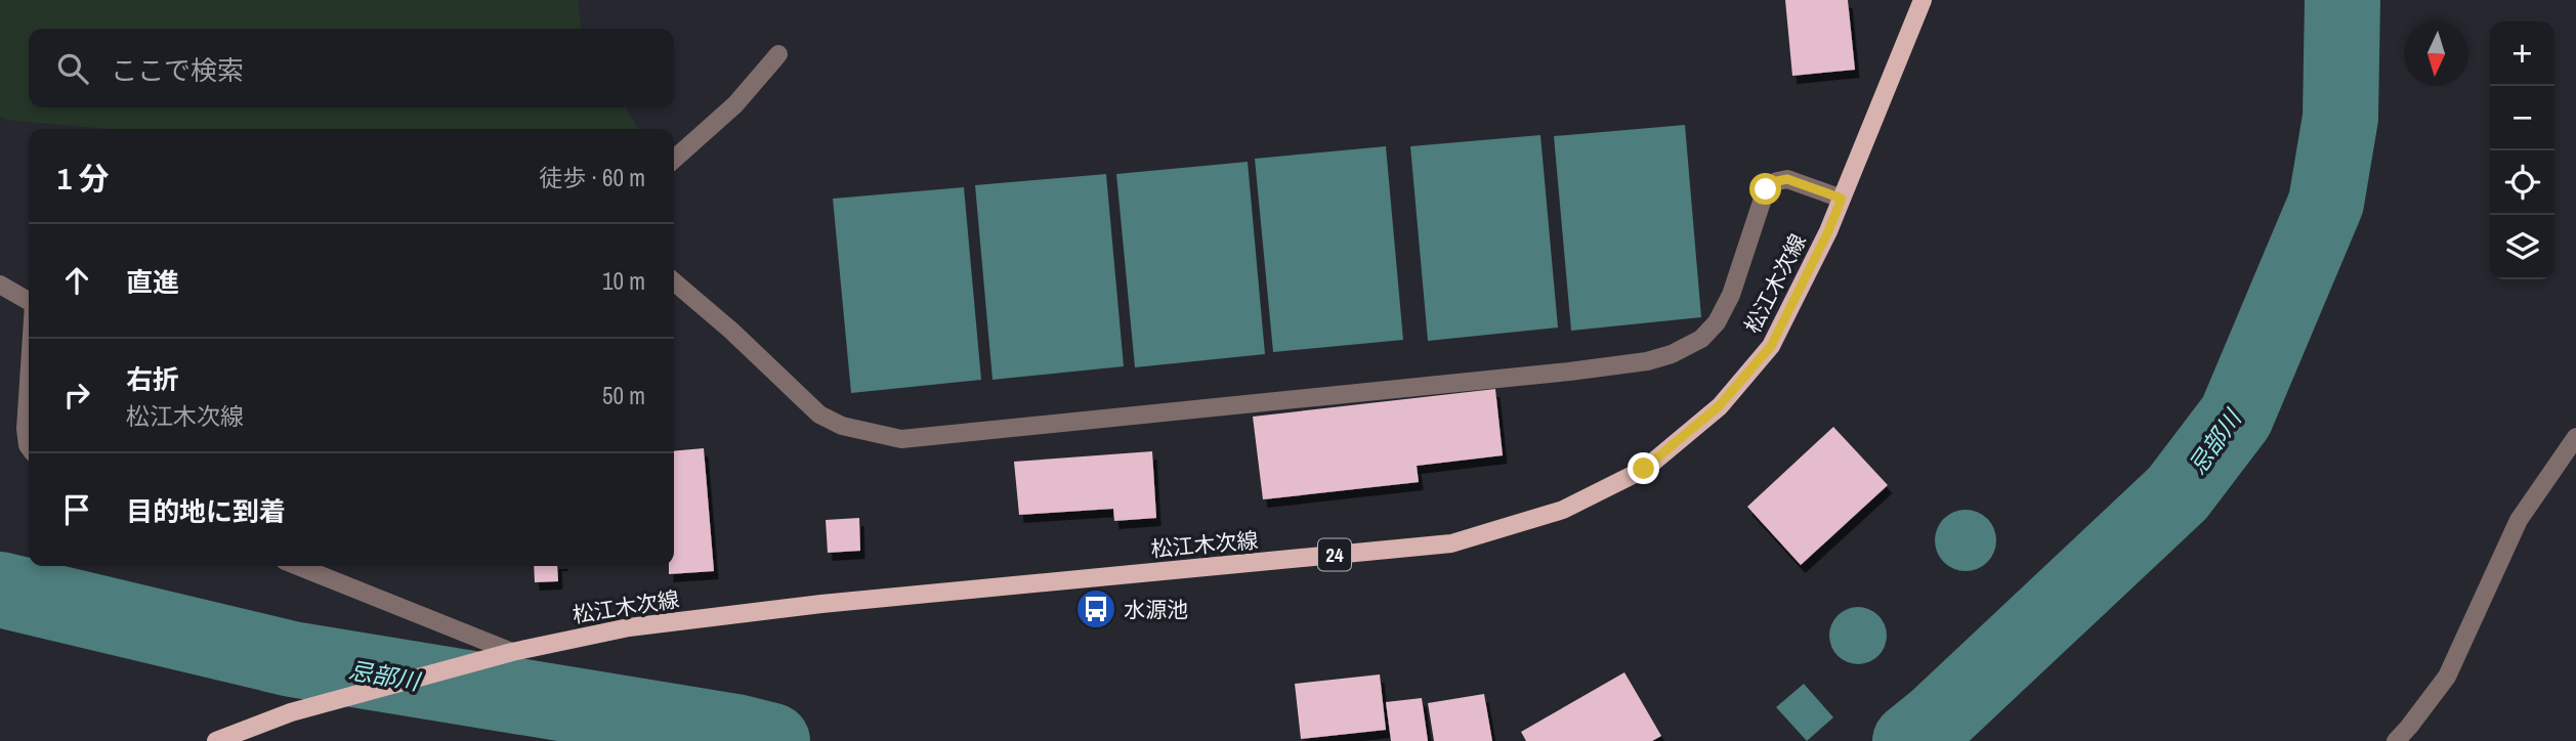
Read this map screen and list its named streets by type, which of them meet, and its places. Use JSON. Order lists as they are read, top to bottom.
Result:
{
  "streets": {
    "main road": ["松江木次線", "24"]
  },
  "water": ["忌部川"],
  "places": {
    "bus stop": ["水源池"]
  },
  "north": "bottom",
  "page": {
    "map_buttons": ["+", "−"],
    "search": "ここで検索",
    "heading": ["1 分", "徒歩 · 60 m"],
    "list": [
      ["直進", "10 m"],
      ["右折", "松江木次線", "50 m"],
      "目的地に到着"
    ]
  }
}
